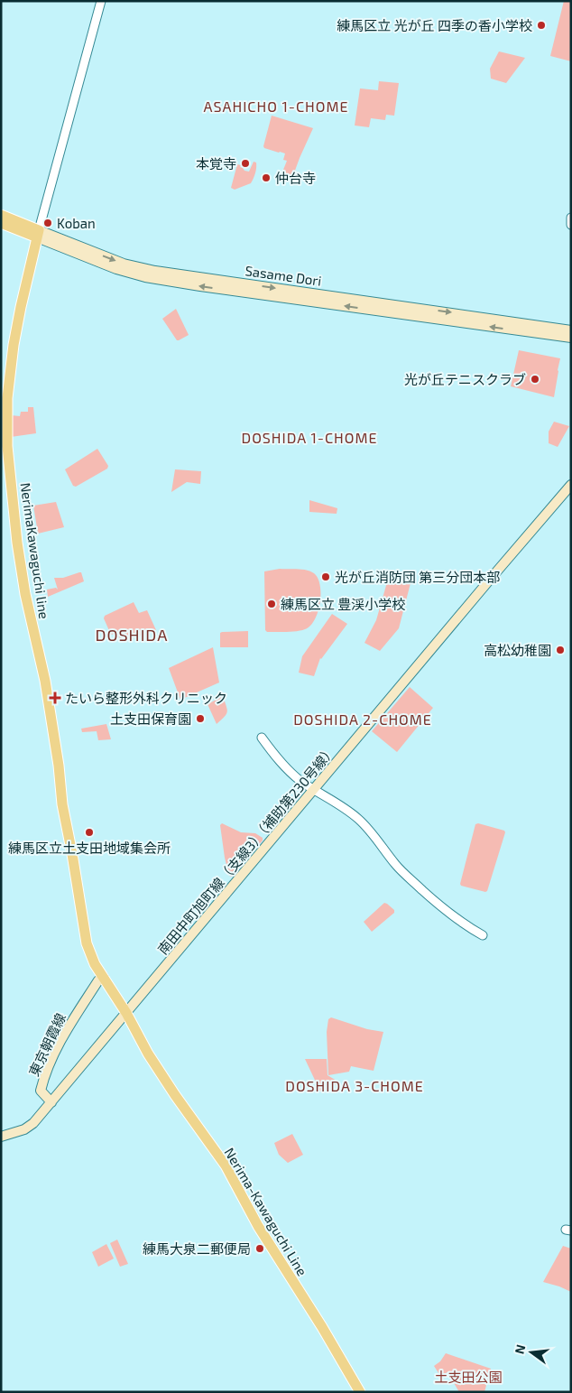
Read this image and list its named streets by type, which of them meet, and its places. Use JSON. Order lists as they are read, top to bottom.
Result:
{
  "streets": {
    "main road": [
      "Sasame Dori",
      "NerimaKawaguchi line",
      "南田中町旭町線（支線3）（補助第230号線）",
      "東京朝霞線",
      "Nerima-Kawaguchi Line"
    ]
  },
  "crossings": [
    ["Sasame Dori", "NerimaKawaguchi line"],
    ["NerimaKawaguchi line", "東京朝霞線"],
    ["NerimaKawaguchi line", "Nerima-Kawaguchi Line"],
    ["南田中町旭町線（支線3）（補助第230号線）", "東京朝霞線"],
    ["南田中町旭町線（支線3）（補助第230号線）", "Nerima-Kawaguchi Line"],
    ["東京朝霞線", "Nerima-Kawaguchi Line"]
  ],
  "districts": [
    "ASAHICHO 1-CHOME",
    "DOSHIDA 1-CHOME",
    "DOSHIDA",
    "DOSHIDA 2-CHOME",
    "DOSHIDA 3-CHOME"
  ],
  "parks": ["土支田公園"],
  "places": {
    "other": [
      "練馬区立 光が丘 四季の香小学校",
      "本覚寺",
      "仲台寺",
      "Koban",
      "光が丘テニスクラブ",
      "光が丘消防団 第三分団本部",
      "練馬区立 豊渓小学校",
      "高松幼稚園",
      "土支田保育園",
      "練馬区立土支田地域集会所",
      "練馬大泉二郵便局"
    ],
    "health": ["たいら整形外科クリニック"]
  },
  "north": "left"
}
